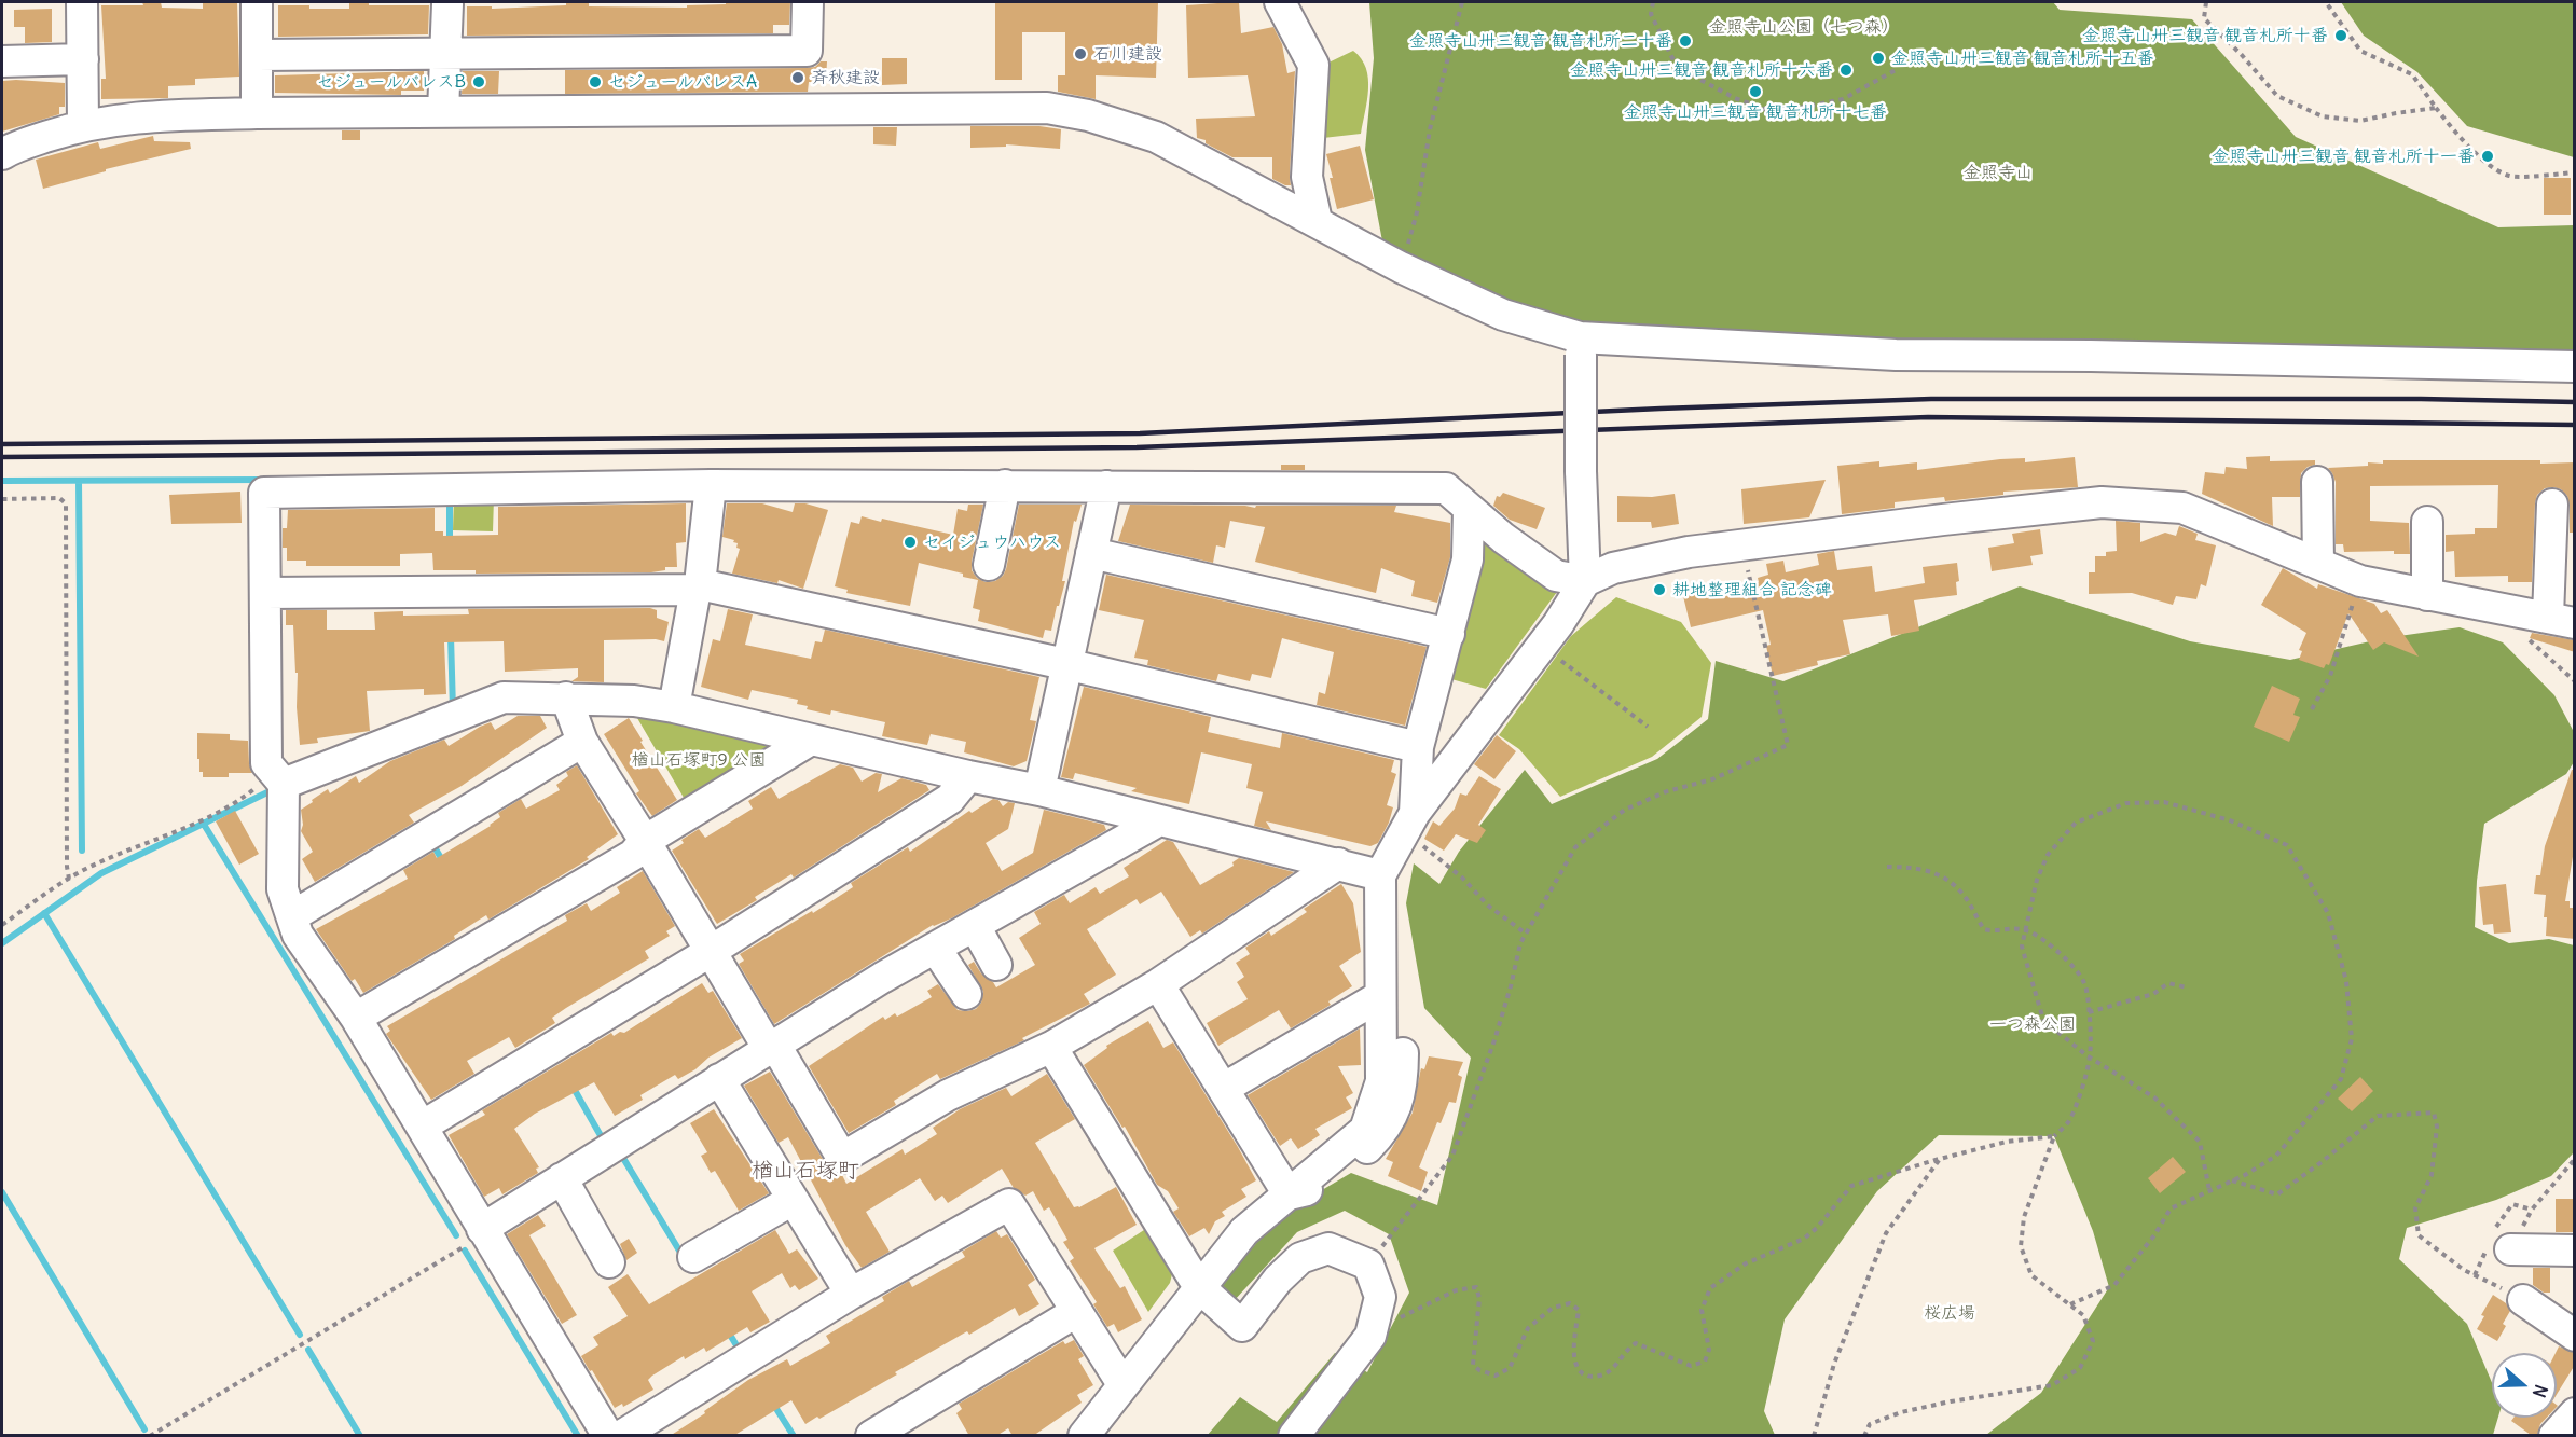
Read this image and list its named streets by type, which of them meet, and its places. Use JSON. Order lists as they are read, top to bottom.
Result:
{
  "districts": ["楢山石塚町"],
  "parks": [
    "金照寺山公園（七つ森）",
    "金照寺山",
    "楢山石塚町9 公園",
    "一つ森公園",
    "桜広場"
  ],
  "places": [
    "金照寺山卅三観音 観音札所十番",
    "金照寺山卅三観音 観音札所二十番",
    "石川建設",
    "金照寺山卅三観音 観音札所十五番",
    "金照寺山卅三観音 観音札所十六番",
    "斉秋建設",
    "セジュールパレスB",
    "セジュールパレスA",
    "金照寺山卅三観音 観音札所十七番",
    "金照寺山卅三観音 観音札所十一番",
    "セイジュウハウス",
    "耕地整理組合 記念碑"
  ],
  "north": "right"
}
